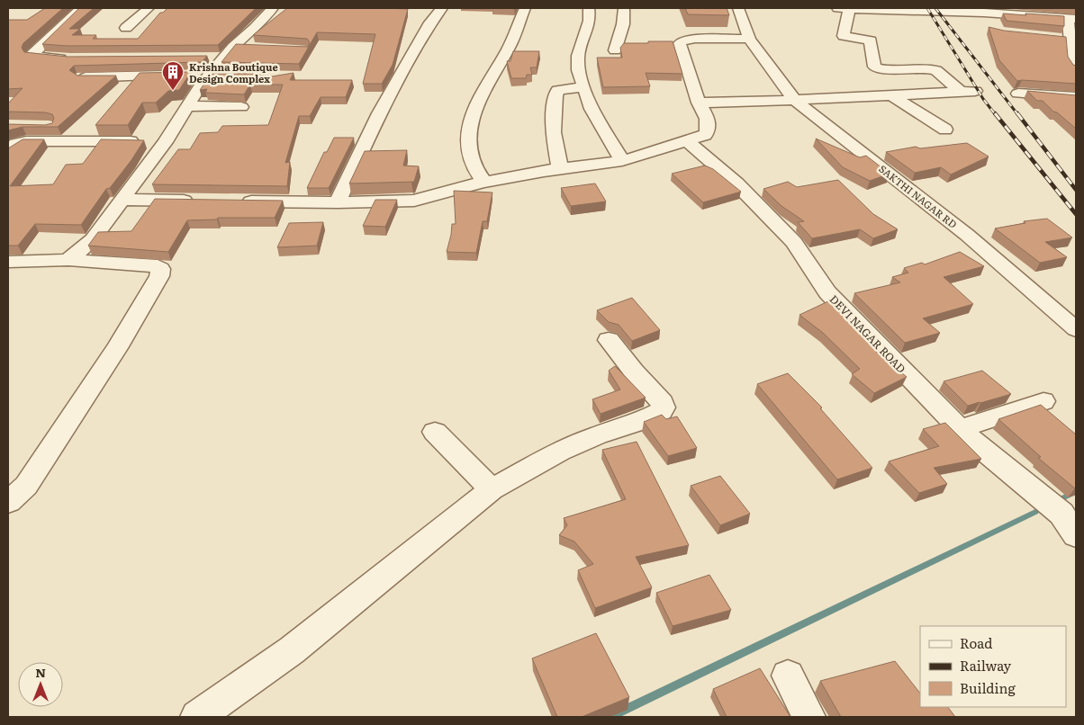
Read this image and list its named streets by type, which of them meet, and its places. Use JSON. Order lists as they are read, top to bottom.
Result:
{
  "streets": {
    "street": ["SAKTHI NAGAR RD", "DEVI NAGAR ROAD"]
  },
  "places": {
    "building": ["Krishna Boutique Design Complex"]
  },
  "legend": ["Road", "Railway", "Building"],
  "north": "top"
}
